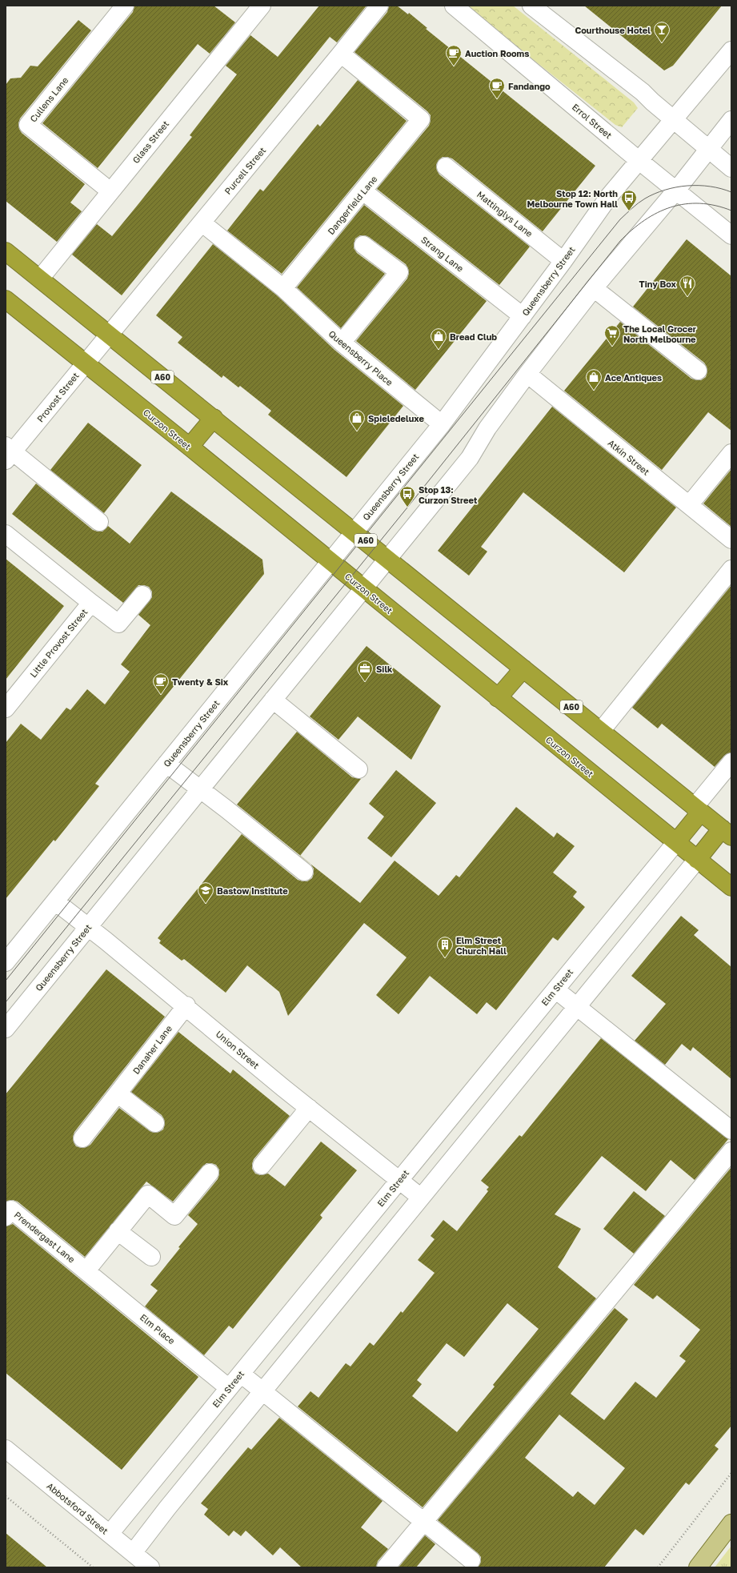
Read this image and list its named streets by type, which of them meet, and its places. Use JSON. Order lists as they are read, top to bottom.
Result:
{
  "streets": {
    "highway": ["A60", "Curzon Street"],
    "street": [
      "Cullens Lane",
      "Errol Street",
      "Glass Street",
      "Purcell Street",
      "Dangerfield Lane",
      "Mattinglys Lane",
      "Strang Lane",
      "Queensberry Street",
      "Queensberry Place",
      "Provost Street",
      "Atkin Street",
      "Little Provost Street",
      "Elm Street",
      "Danaher Lane",
      "Union Street",
      "Prendergast Lane",
      "Elm Place",
      "Abbotsford Street"
    ]
  },
  "crossings": [
    ["Cullens Lane", "Glass Street"],
    ["Errol Street", "Queensberry Street"],
    ["Glass Street", "A60"],
    ["Purcell Street", "Dangerfield Lane"],
    ["Purcell Street", "A60"],
    ["Purcell Street", "Provost Street"],
    ["Dangerfield Lane", "Strang Lane"],
    ["Dangerfield Lane", "Queensberry Place"],
    ["Mattinglys Lane", "Queensberry Street"],
    ["Strang Lane", "Queensberry Street"],
    ["Queensberry Street", "Queensberry Place"],
    ["Queensberry Street", "A60"],
    ["Queensberry Street", "Curzon Street"],
    ["Queensberry Street", "Atkin Street"],
    ["Queensberry Street", "Union Street"],
    ["A60", "Provost Street"],
    ["Provost Street", "Curzon Street"],
    ["Curzon Street", "Elm Street"],
    ["Elm Street", "Union Street"],
    ["Elm Street", "Elm Place"],
    ["Elm Street", "Abbotsford Street"],
    ["Danaher Lane", "Union Street"],
    ["Prendergast Lane", "Elm Place"]
  ],
  "places": {
    "bar": ["Courthouse Hotel"],
    "cafe": ["Auction Rooms", "Fandango", "Twenty & Six"],
    "bus stop": ["Stop 12: North Melbourne Town Hall", "Stop 13: Curzon Street"],
    "restaurant": ["Tiny Box"],
    "supermarket": ["The Local Grocer North Melbourne"],
    "shop": ["Bread Club", "Ace Antiques", "Spieledeluxe"],
    "office": ["Silk"],
    "school or university": ["Bastow Institute"],
    "building": ["Elm Street Church Hall"]
  }
}
